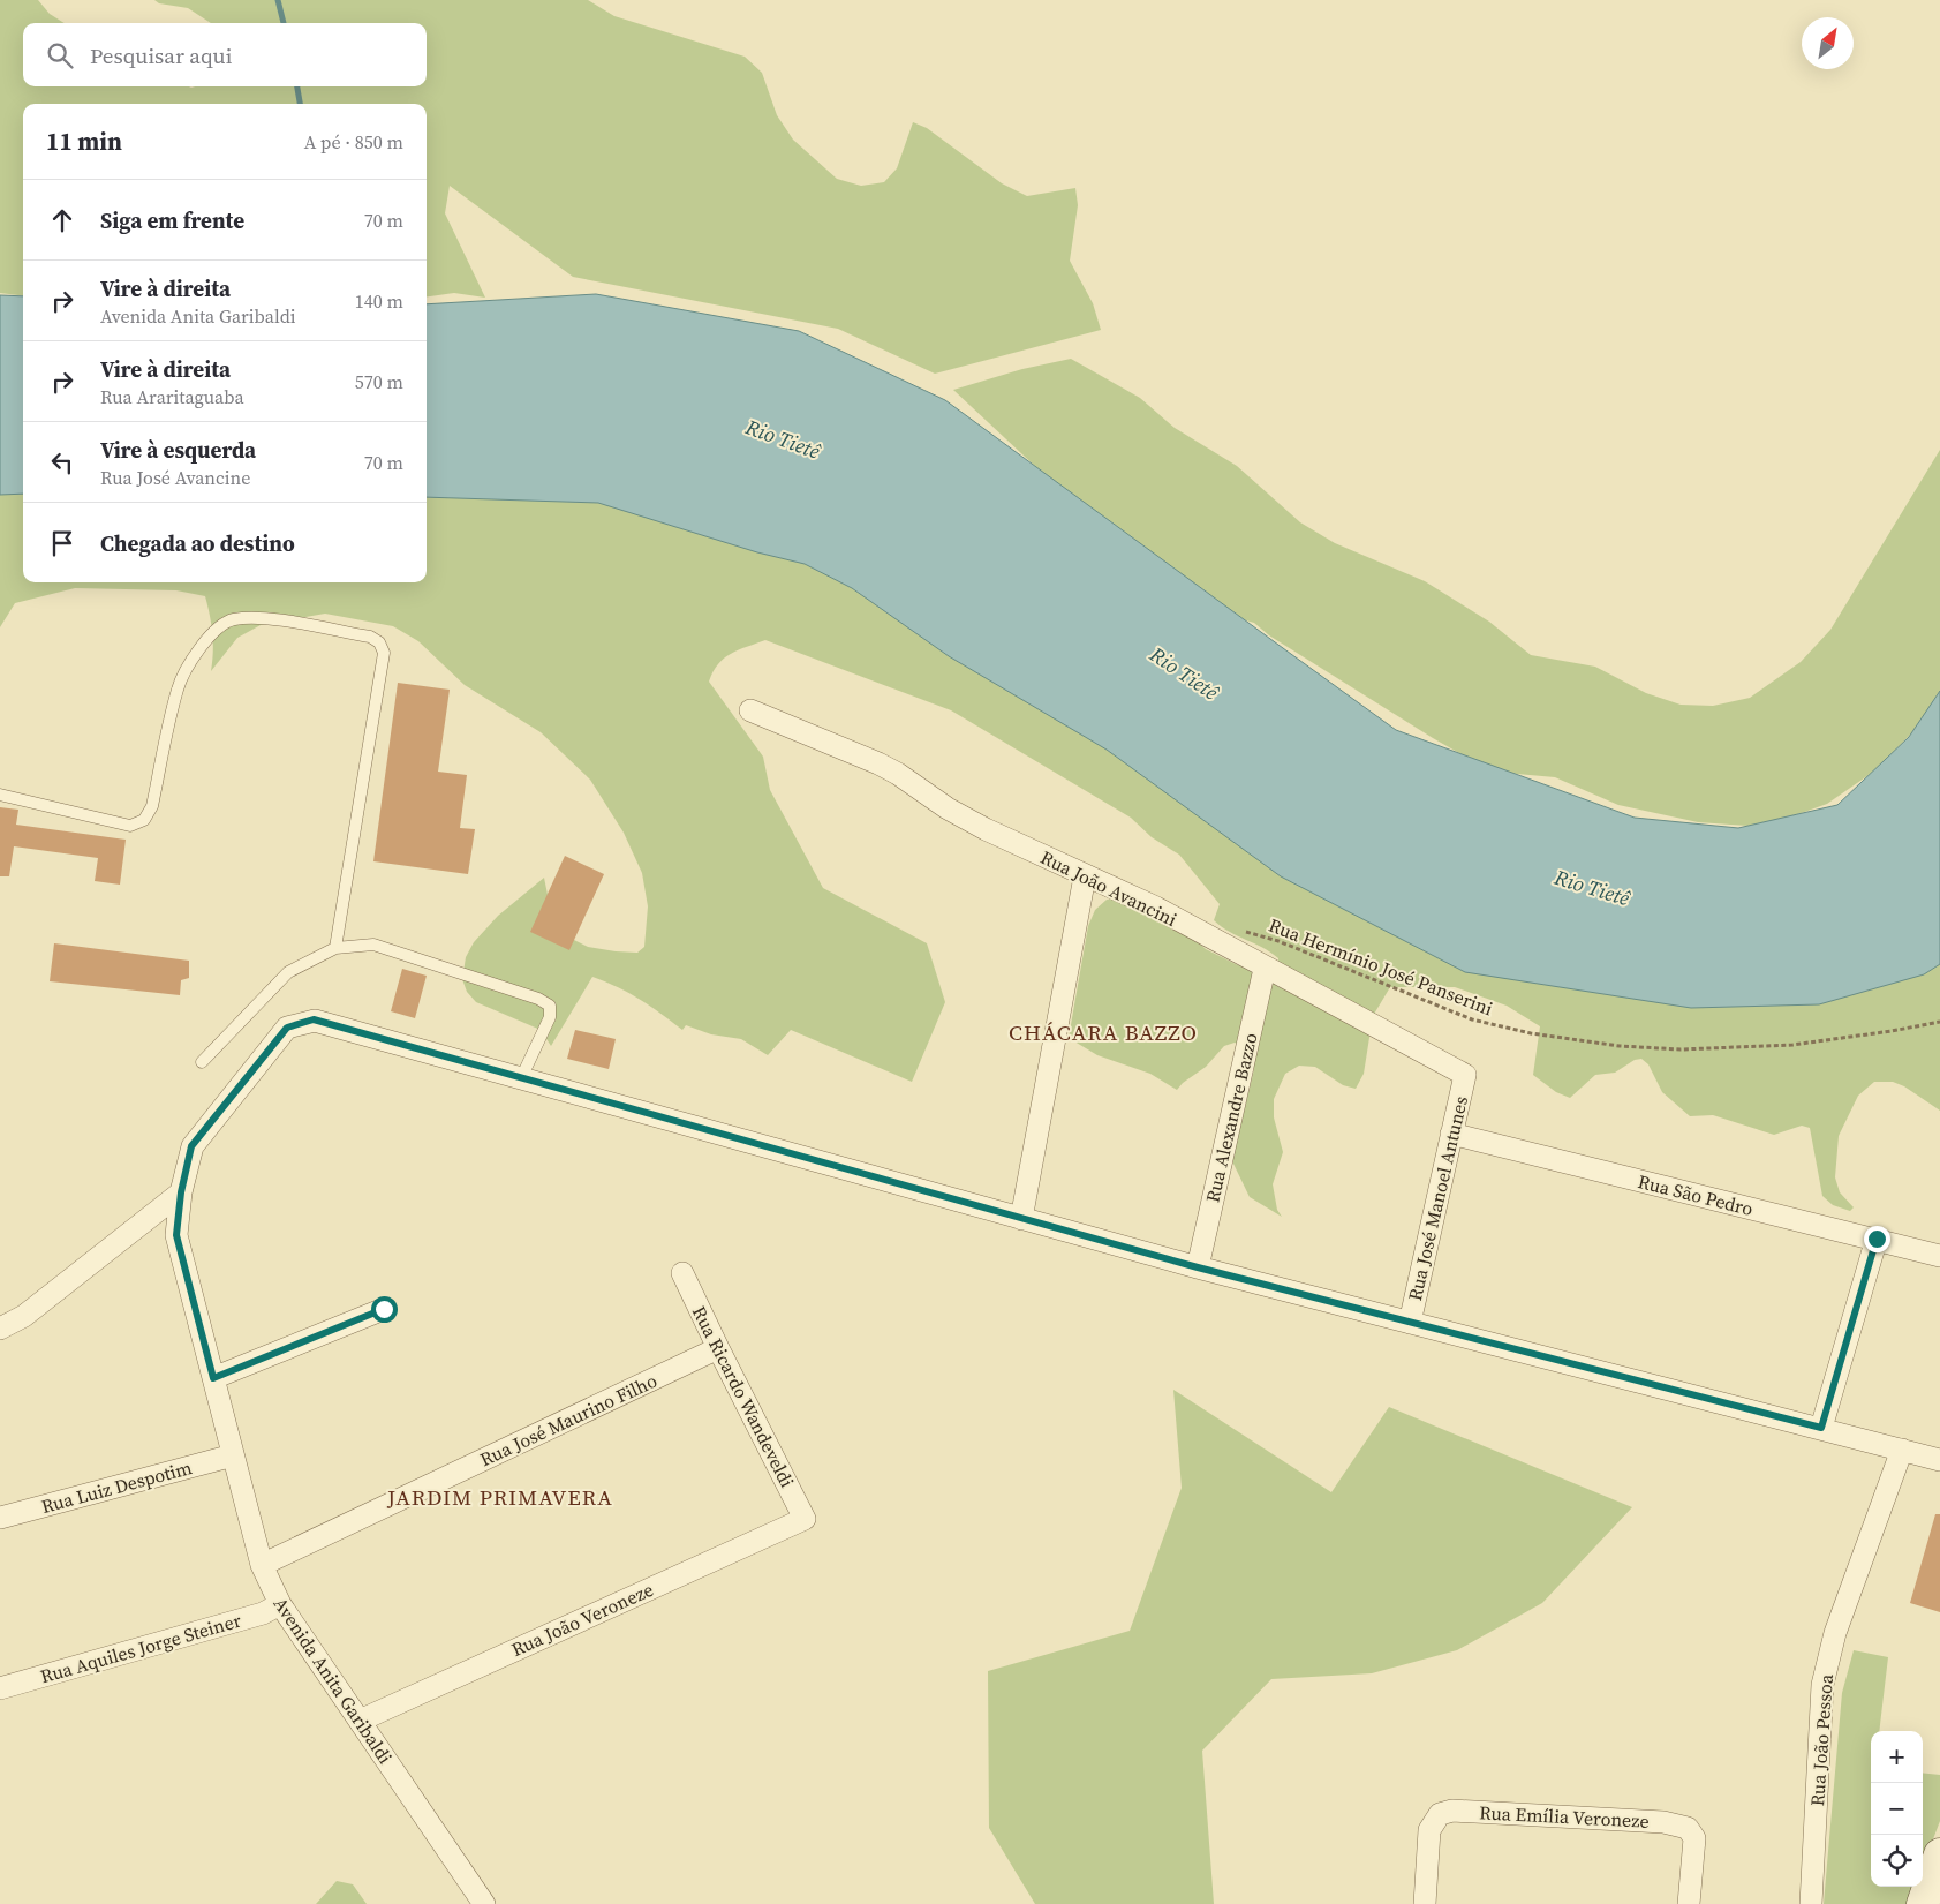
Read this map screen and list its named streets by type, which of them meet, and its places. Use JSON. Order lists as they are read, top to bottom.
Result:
{
  "streets": {
    "street": [
      "Rua João Avancini",
      "Rua Alexandre Bazzo",
      "Rua São Pedro",
      "Rua José Manoel Antunes",
      "Rua Ricardo Wandeveldi",
      "Rua José Maurino Filho",
      "Rua Luiz Despotim",
      "Rua João Veroneze",
      "Rua Aquiles Jorge Steiner",
      "Avenida Anita Garibaldi",
      "Rua João Pessoa",
      "Rua Emília Veroneze"
    ],
    "path": ["Rua Hermínio José Panserini"]
  },
  "crossings": [
    ["Rua João Avancini", "Rua Alexandre Bazzo"],
    ["Rua João Avancini", "Rua José Manoel Antunes"],
    ["Rua São Pedro", "Rua José Manoel Antunes"],
    ["Rua Ricardo Wandeveldi", "Rua José Maurino Filho"],
    ["Rua Ricardo Wandeveldi", "Rua João Veroneze"],
    ["Rua José Maurino Filho", "Avenida Anita Garibaldi"],
    ["Rua Luiz Despotim", "Avenida Anita Garibaldi"],
    ["Rua João Veroneze", "Avenida Anita Garibaldi"],
    ["Rua Aquiles Jorge Steiner", "Avenida Anita Garibaldi"]
  ],
  "districts": ["CHÁCARA BAZZO", "JARDIM PRIMAVERA"],
  "water": ["Rio Tietê"],
  "north": "top right",
  "page": {
    "search": "Pesquisar aqui",
    "heading": ["11 min", "A pé · 850 m"],
    "list": [
      ["Siga em frente", "70 m"],
      ["Vire à direita", "Avenida Anita Garibaldi", "140 m"],
      ["Vire à direita", "Rua Araritaguaba", "570 m"],
      ["Vire à esquerda", "Rua José Avancine", "70 m"],
      "Chegada ao destino"
    ],
    "map_buttons": ["+", "−"]
  }
}
